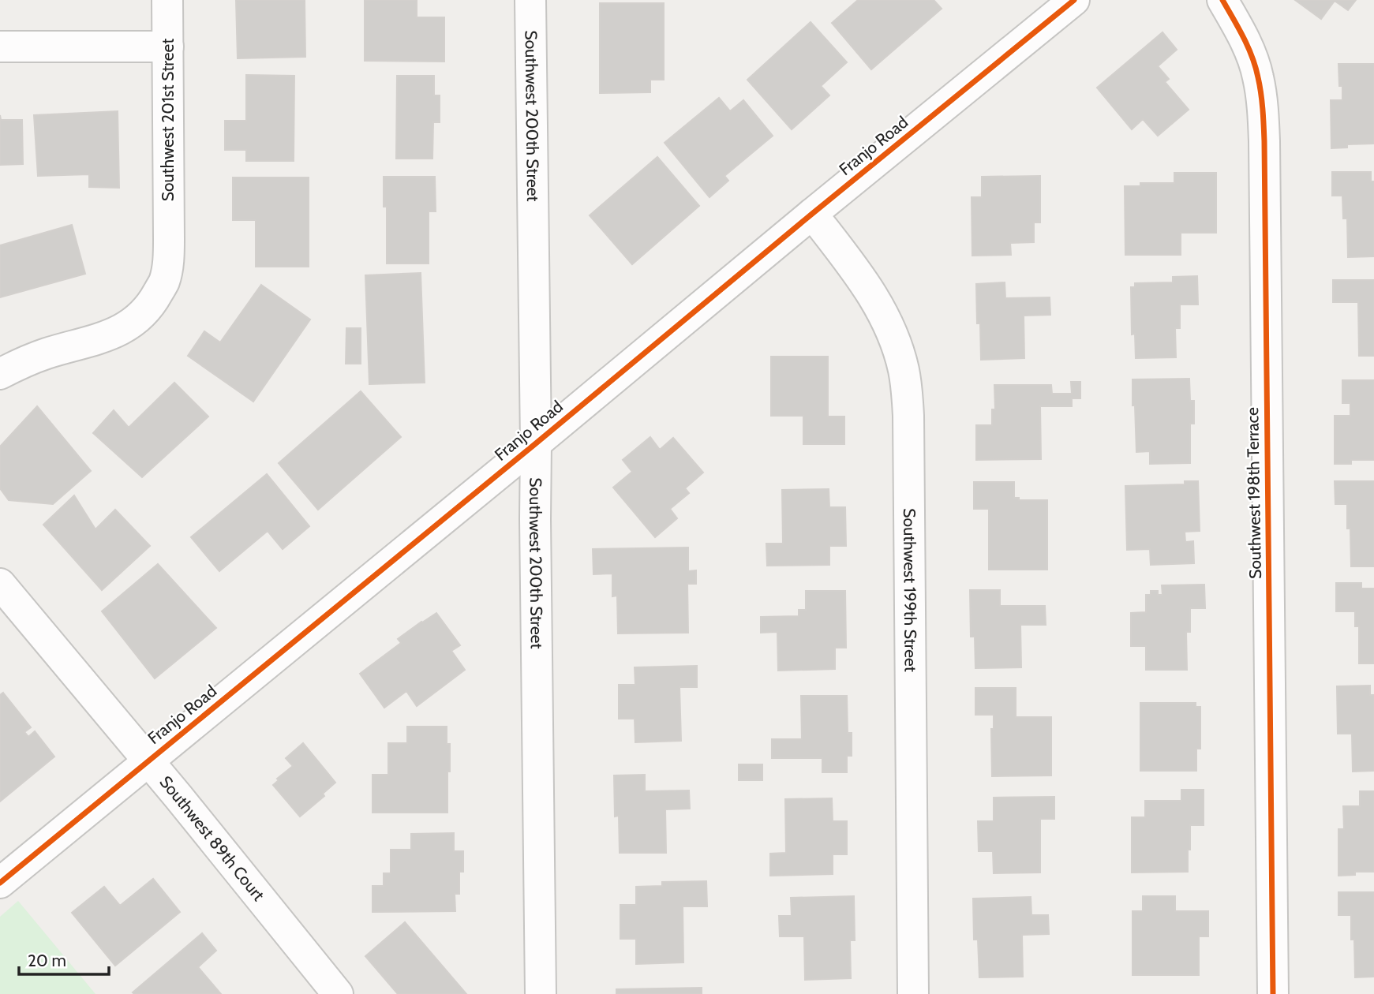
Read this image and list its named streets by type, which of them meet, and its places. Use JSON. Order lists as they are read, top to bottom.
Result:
{
  "streets": {
    "street": [
      "Southwest 200th Street",
      "Southwest 201st Street",
      "Franjo Road",
      "Southwest 198th Terrace",
      "Southwest 199th Street",
      "Southwest 89th Court"
    ]
  },
  "crossings": [
    ["Southwest 200th Street", "Franjo Road"],
    ["Franjo Road", "Southwest 199th Street"],
    ["Franjo Road", "Southwest 89th Court"]
  ],
  "scale_bar": "20 m"
}
